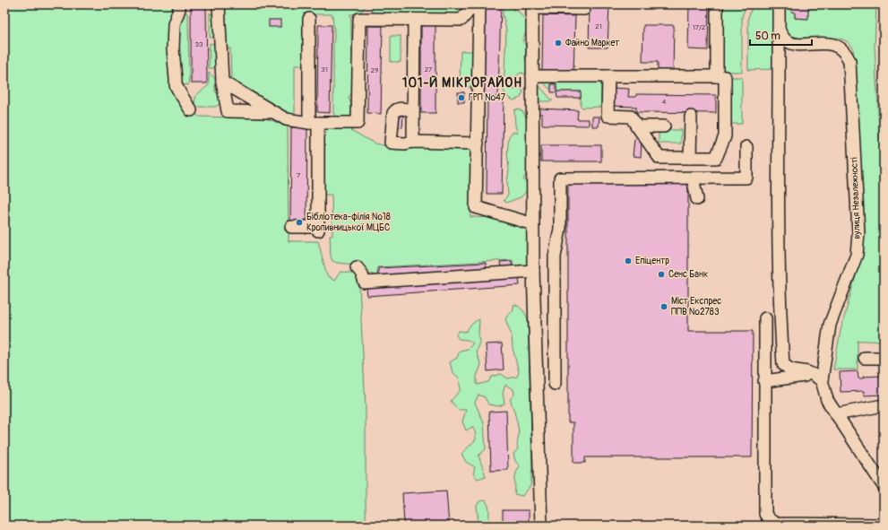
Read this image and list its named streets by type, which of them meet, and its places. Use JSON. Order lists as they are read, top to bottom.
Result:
{
  "streets": {
    "street": ["вулиця Незалежності"]
  },
  "districts": ["101-Й МІКРОРАЙОН"],
  "places": [
    "Файно Маркет",
    "ГРП №47",
    "Бібліотека-філія №18 Кропивницької МЦБС",
    "Епіцентр",
    "Сенс Банк",
    "Міст Експрес ППВ №2783"
  ],
  "house_numbers": [
    "21",
    "17/2",
    "33",
    "31",
    "27",
    "29",
    "4",
    "7"
  ],
  "scale_bar": "50 m"
}
